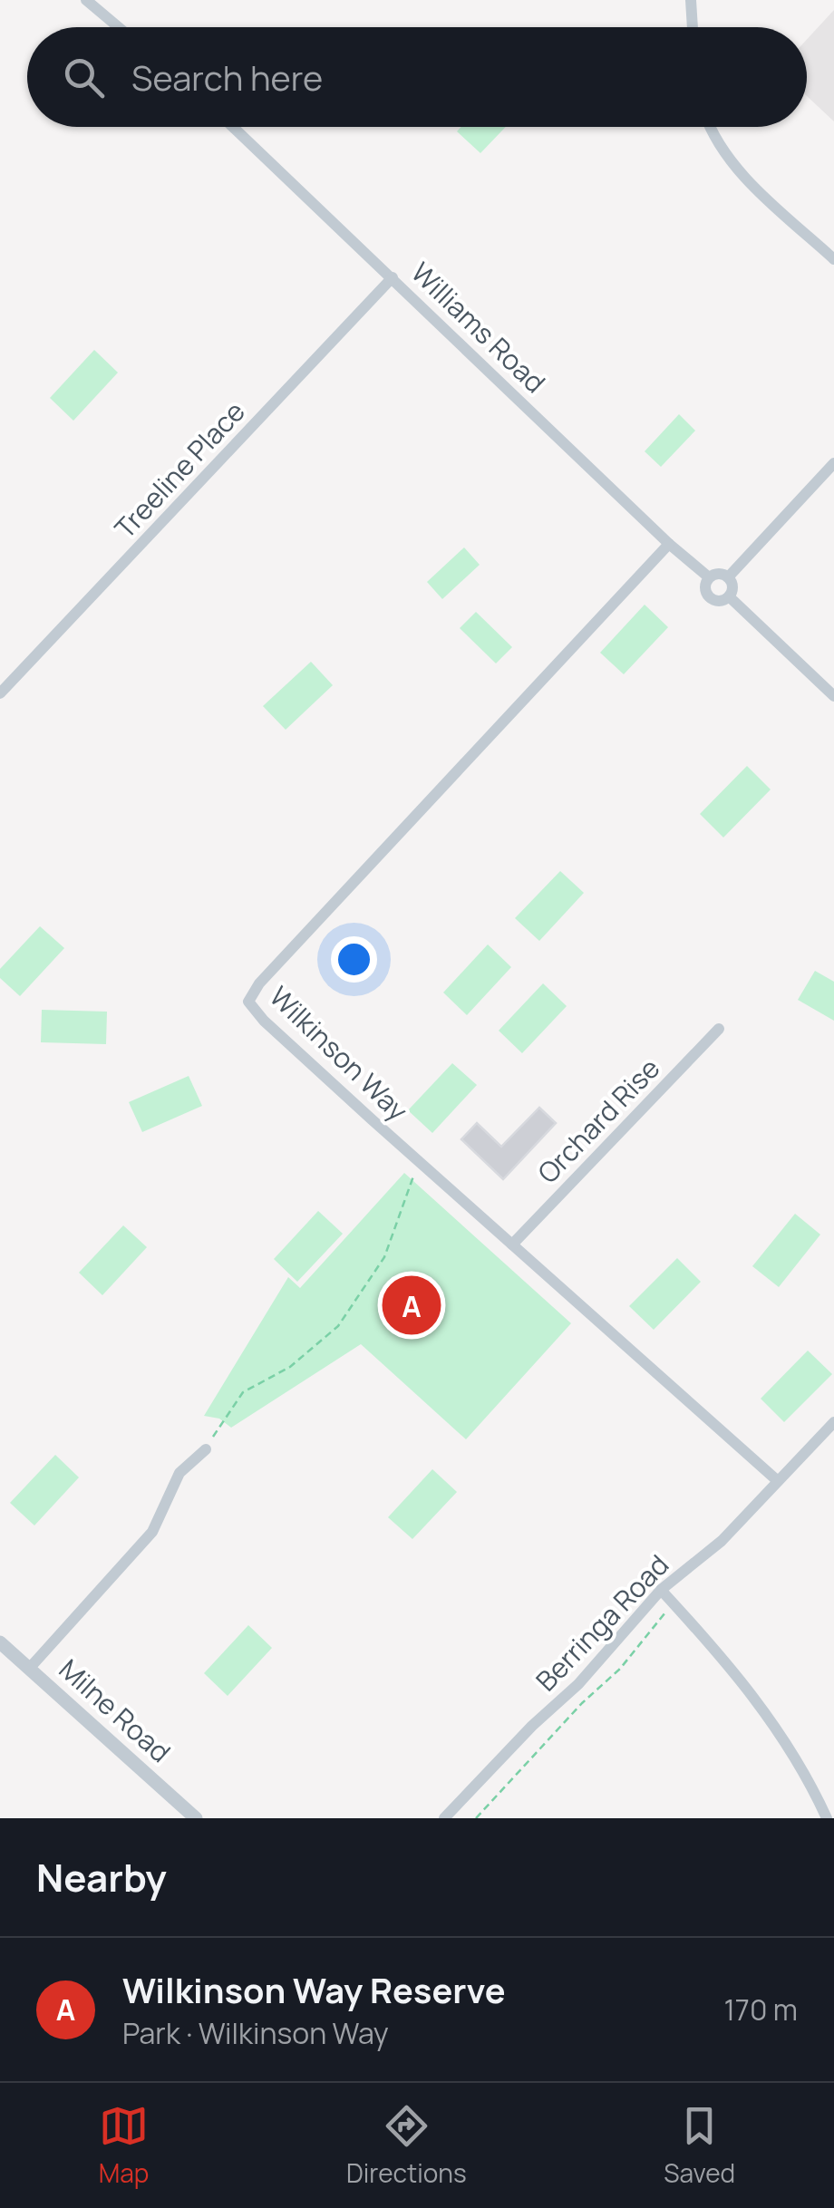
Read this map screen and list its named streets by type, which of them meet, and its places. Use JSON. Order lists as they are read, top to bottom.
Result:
{
  "streets": {
    "street": [
      "Williams Road",
      "Treeline Place",
      "Wilkinson Way",
      "Orchard Rise",
      "Berringa Road",
      "Milne Road"
    ]
  },
  "crossings": [
    ["Williams Road", "Treeline Place"],
    ["Williams Road", "Wilkinson Way"],
    ["Wilkinson Way", "Orchard Rise"],
    ["Wilkinson Way", "Berringa Road"]
  ],
  "page": {
    "search": "Search here",
    "pins": "A",
    "heading": "Nearby",
    "list": [
      {
        "mark": "A",
        "name": "Wilkinson Way Reserve",
        "note": "Park · Wilkinson Way",
        "value": "170 m"
      }
    ],
    "nav": ["Map", "Directions", "Saved"]
  }
}
